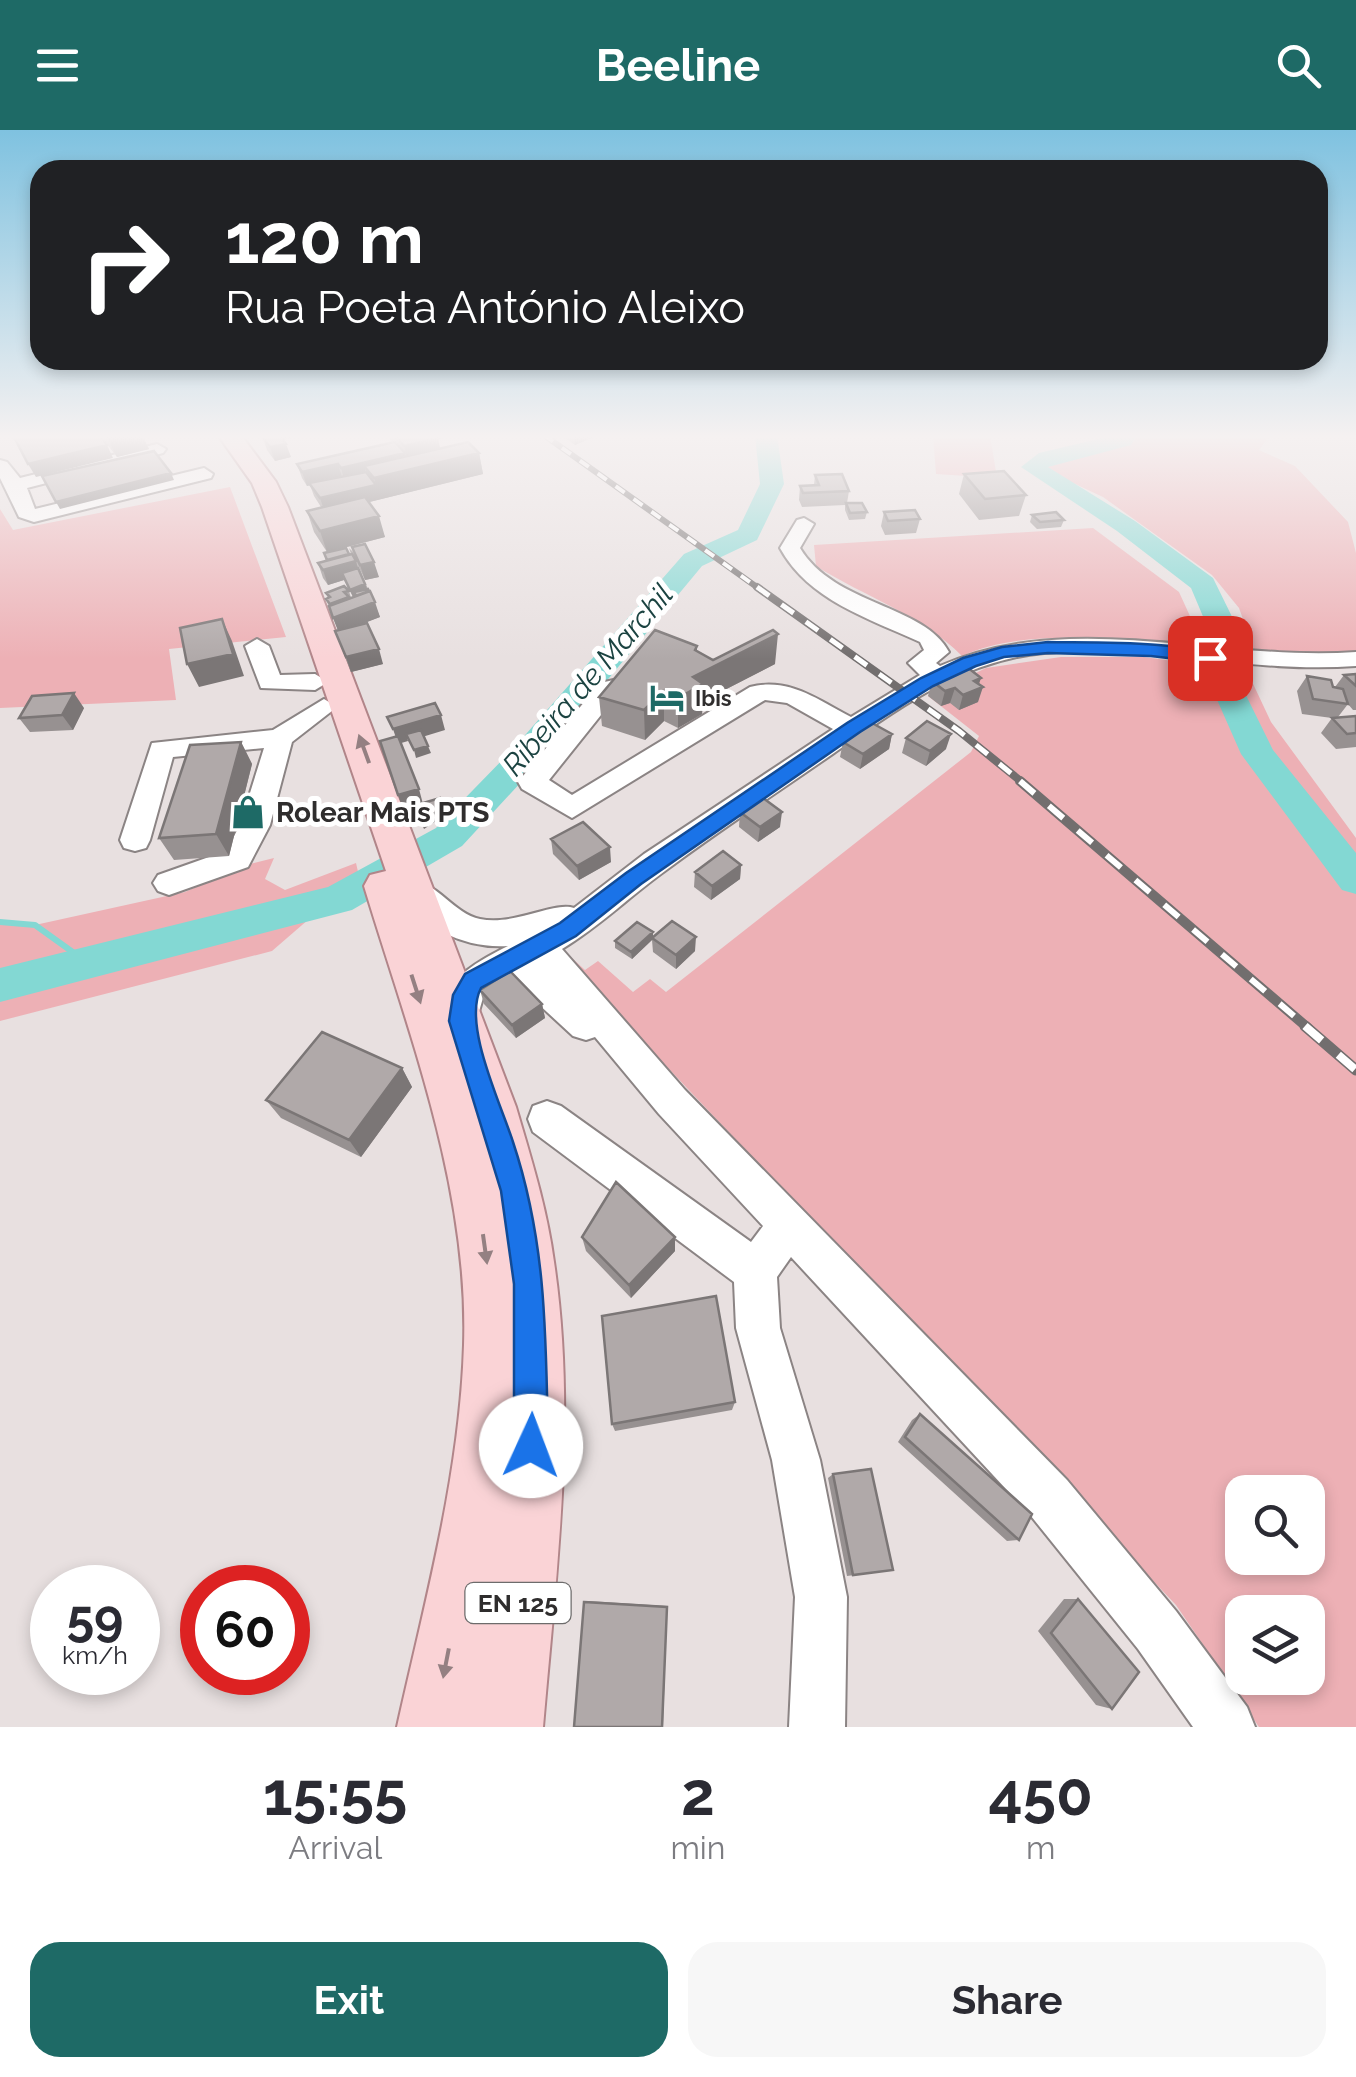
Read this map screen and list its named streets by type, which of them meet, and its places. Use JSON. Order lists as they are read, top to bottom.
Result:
{
  "streets": {
    "main road": ["EN 125"]
  },
  "water": ["Ribeira de Marchil"],
  "places": {
    "hotel": ["Ibis"],
    "shop": ["Rolear Mais PTS"]
  },
  "page": {
    "header": "Beeline",
    "turn": ["120 m", "Rua Poeta António Aleixo"],
    "speed": "59 km/h",
    "limit": "60",
    "eta": [
      "15:55",
      "Arrival",
      "2",
      "min",
      "450",
      "m"
    ],
    "buttons": ["Exit", "Share"]
  }
}
